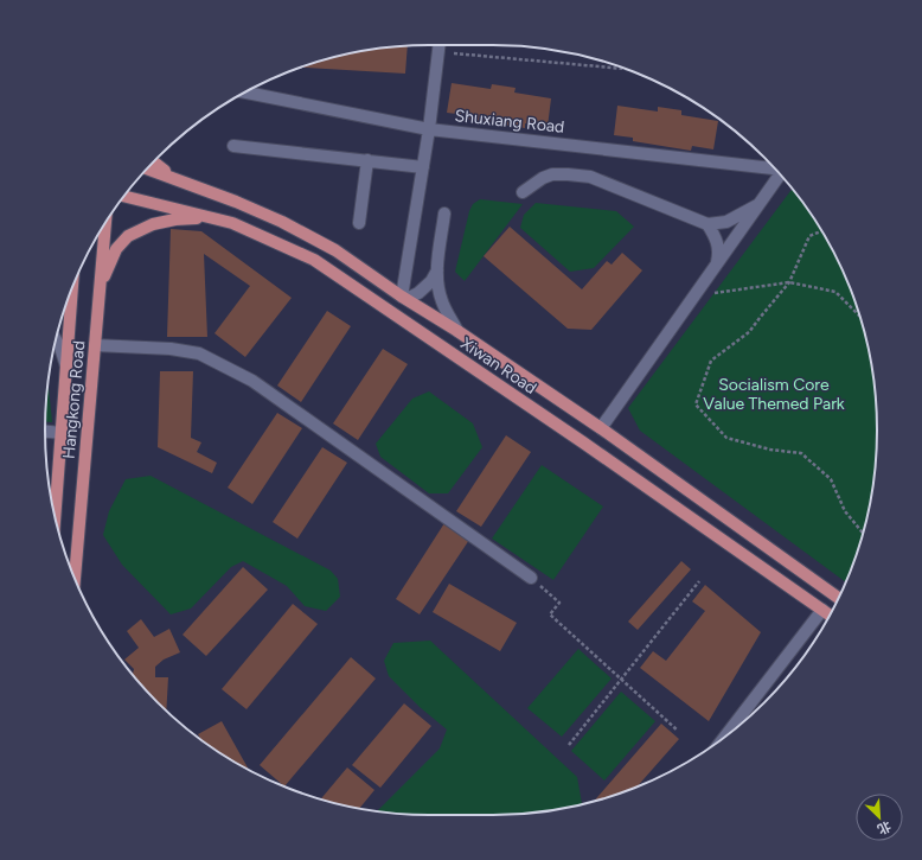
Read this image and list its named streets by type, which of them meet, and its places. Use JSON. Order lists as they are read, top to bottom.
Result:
{
  "streets": {
    "main road": ["Xiwan Road", "Hangkong Road"],
    "street": ["Shuxiang Road"]
  },
  "crossings": [
    ["Shuxiang Road", "Xiwan Road"]
  ],
  "parks": ["Socialism Core Value Themed Park"],
  "north": "bottom right"
}
